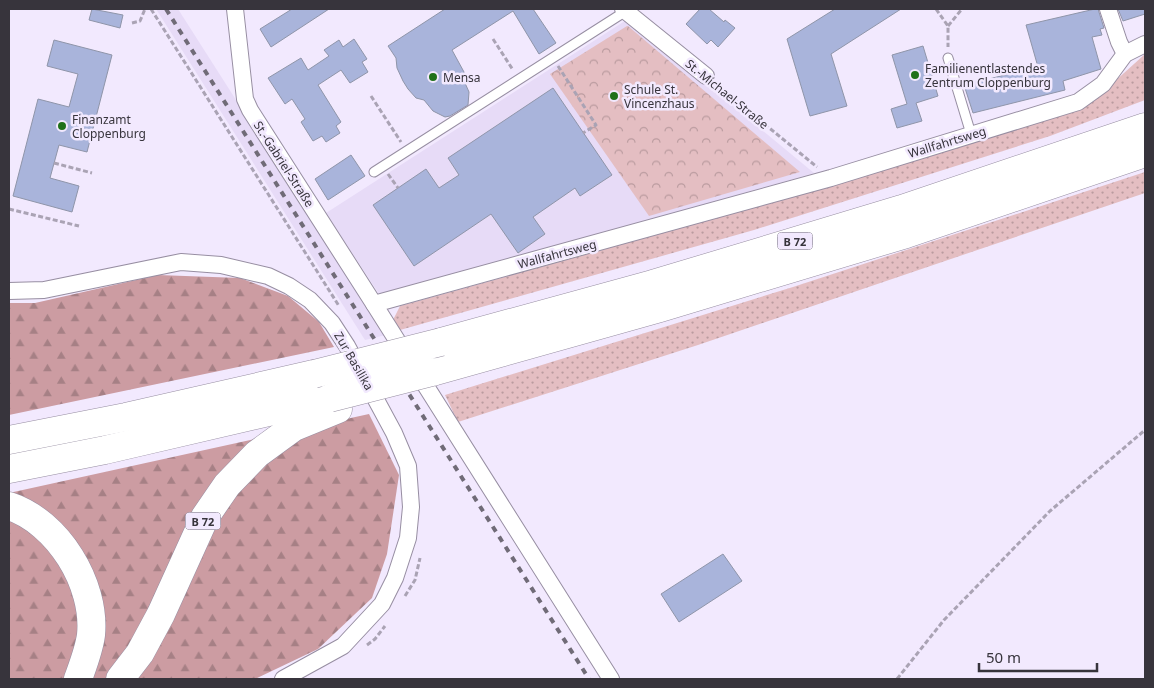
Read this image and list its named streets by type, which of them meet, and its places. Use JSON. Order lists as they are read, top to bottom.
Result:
{
  "streets": {
    "highway": ["B 72"],
    "street": [
      "St.-Michael-Straße",
      "Wallfahrtsweg",
      "St.-Gabriel-Straße",
      "Zur Basilika"
    ]
  },
  "crossings": [
    ["St.-Michael-Straße", "Wallfahrtsweg"],
    ["Wallfahrtsweg", "St.-Gabriel-Straße"]
  ],
  "places": [
    "Familienentlastendes Zentrum Cloppenburg",
    "Mensa",
    "Schule St. Vincenzhaus",
    "Finanzamt Cloppenburg"
  ],
  "scale_bar": "50 m"
}
